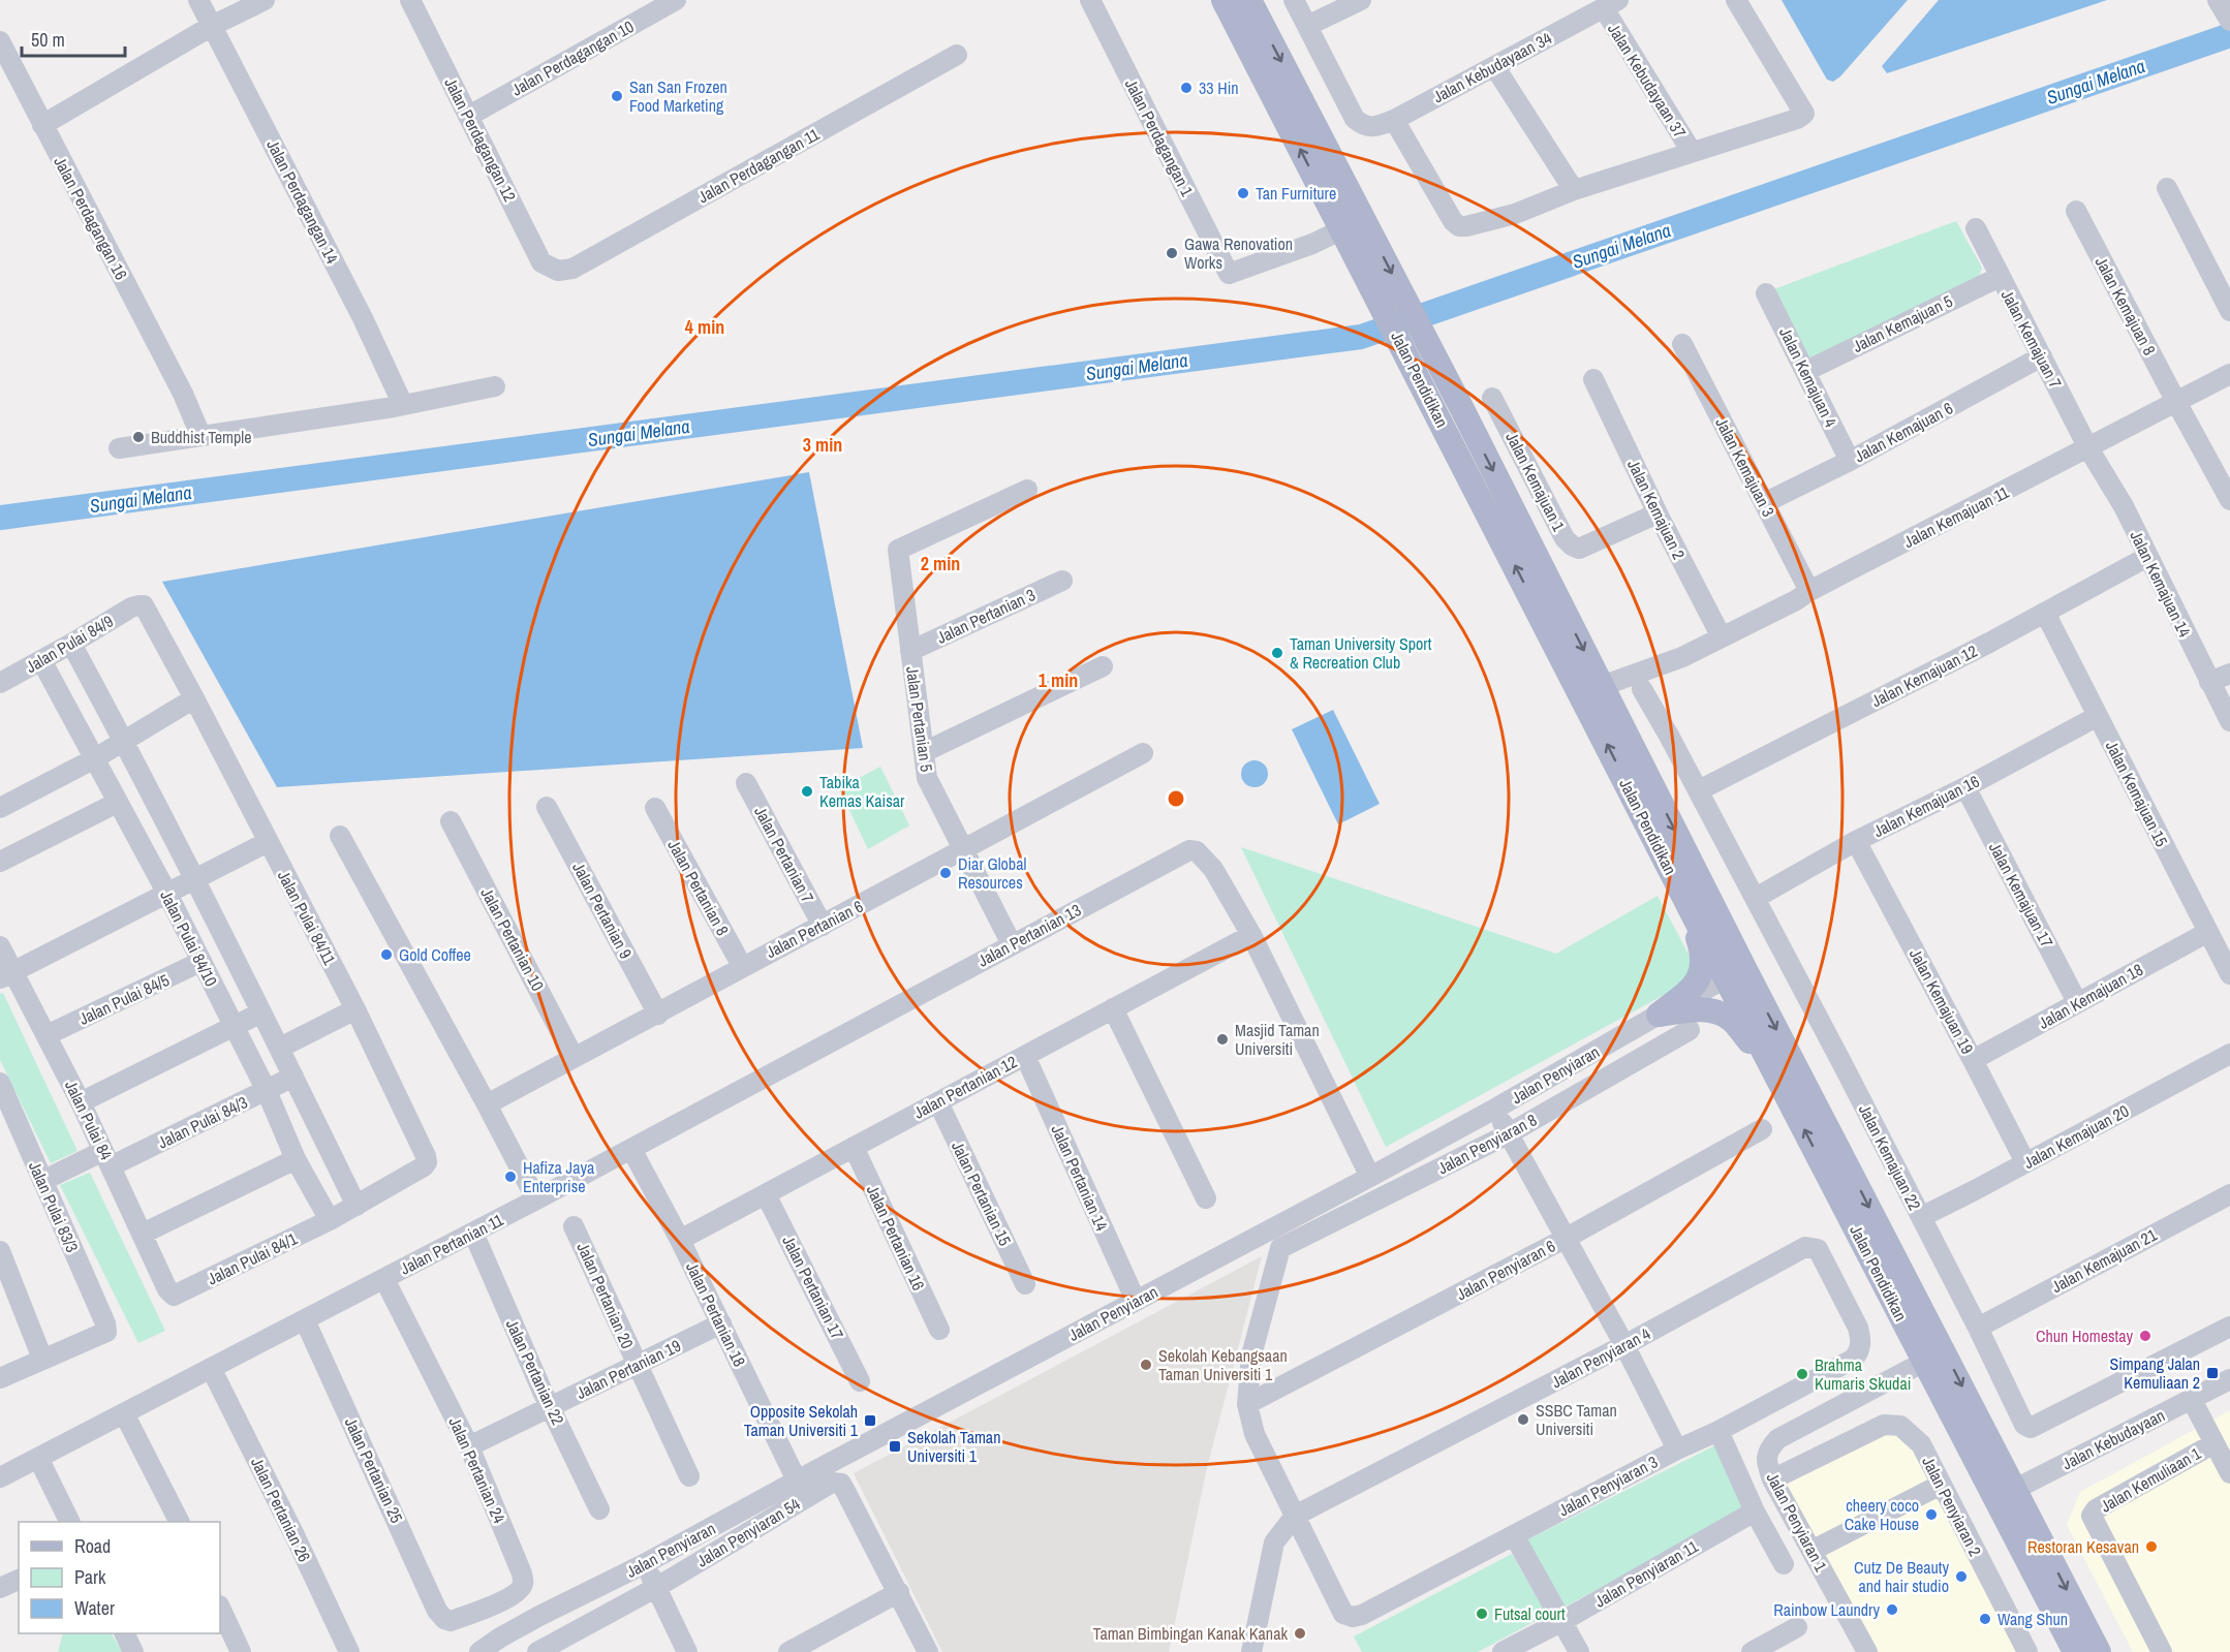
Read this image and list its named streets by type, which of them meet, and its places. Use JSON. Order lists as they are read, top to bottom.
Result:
{
  "streets": {
    "main road": ["Jalan Pendidikan"],
    "street": [
      "Jalan Perdagangan 10",
      "Jalan Kebudayaan 34",
      "Jalan Kebudayaan 37",
      "Jalan Perdagangan 1",
      "Jalan Perdagangan 12",
      "Jalan Perdagangan 11",
      "Jalan Perdagangan 14",
      "Jalan Perdagangan 16",
      "Jalan Kemajuan 8",
      "Jalan Kemajuan 5",
      "Jalan Kemajuan 7",
      "Jalan Kemajuan 4",
      "Jalan Kemajuan 6",
      "Jalan Kemajuan 3",
      "Jalan Kemajuan 1",
      "Jalan Kemajuan 2",
      "Jalan Kemajuan 11",
      "Jalan Kemajuan 14",
      "Jalan Pertanian 3",
      "Jalan Pulai 84/9",
      "Jalan Kemajuan 12",
      "Jalan Pertanian 5",
      "Jalan Kemajuan 15",
      "Jalan Kemajuan 16",
      "Jalan Pertanian 7",
      "Jalan Pertanian 8",
      "Jalan Kemajuan 17",
      "Jalan Pertanian 9",
      "Jalan Pulai 84/11",
      "Jalan Pertanian 6",
      "Jalan Pertanian 13",
      "Jalan Pulai 84/10",
      "Jalan Pertanian 10",
      "Jalan Kemajuan 18",
      "Jalan Pulai 84/5",
      "Jalan Kemajuan 19",
      "Jalan Penyiaran",
      "Jalan Pertanian 12",
      "Jalan Pulai 84",
      "Jalan Pulai 84/3",
      "Jalan Kemajuan 20",
      "Jalan Penyiaran 8",
      "Jalan Kemajuan 22",
      "Jalan Pertanian 14",
      "Jalan Pertanian 15",
      "Jalan Pulai 83/3",
      "Jalan Pertanian 16",
      "Jalan Pertanian 11",
      "Jalan Pulai 84/1",
      "Jalan Kemajuan 21",
      "Jalan Penyiaran 6",
      "Jalan Pertanian 17",
      "Jalan Pertanian 20",
      "Jalan Pertanian 18",
      "Jalan Penyiaran 4",
      "Jalan Pertanian 19",
      "Jalan Pertanian 22",
      "Jalan Kebudayaan",
      "Jalan Pertanian 25",
      "Jalan Pertanian 24",
      "Jalan Kemuliaan 1",
      "Jalan Penyiaran 3",
      "Jalan Penyiaran 2",
      "Jalan Pertanian 26",
      "Jalan Penyiaran 1",
      "Jalan Penyiaran 54",
      "Jalan Penyiaran 11"
    ]
  },
  "crossings": [
    ["Jalan Perdagangan 10", "Jalan Perdagangan 12"],
    ["Jalan Kebudayaan 34", "Jalan Kebudayaan 37"],
    ["Jalan Perdagangan 1", "Jalan Pendidikan"],
    ["Jalan Perdagangan 12", "Jalan Perdagangan 11"],
    ["Jalan Kemajuan 8", "Jalan Kemajuan 11"],
    ["Jalan Kemajuan 5", "Jalan Kemajuan 7"],
    ["Jalan Kemajuan 5", "Jalan Kemajuan 4"],
    ["Jalan Kemajuan 7", "Jalan Kemajuan 6"],
    ["Jalan Kemajuan 7", "Jalan Kemajuan 11"],
    ["Jalan Kemajuan 7", "Jalan Kemajuan 14"],
    ["Jalan Kemajuan 4", "Jalan Kemajuan 6"],
    ["Jalan Pendidikan", "Jalan Kemajuan 11"],
    ["Jalan Pendidikan", "Jalan Penyiaran"],
    ["Jalan Pendidikan", "Jalan Kebudayaan"],
    ["Jalan Pendidikan", "Jalan Penyiaran 1"],
    ["Jalan Kemajuan 6", "Jalan Kemajuan 3"],
    ["Jalan Kemajuan 3", "Jalan Kemajuan 11"],
    ["Jalan Kemajuan 1", "Jalan Kemajuan 2"],
    ["Jalan Kemajuan 2", "Jalan Kemajuan 11"],
    ["Jalan Kemajuan 11", "Jalan Kemajuan 14"],
    ["Jalan Kemajuan 11", "Jalan Kemajuan 22"],
    ["Jalan Kemajuan 14", "Jalan Kemajuan 12"],
    ["Jalan Pertanian 3", "Jalan Pertanian 5"],
    ["Jalan Pulai 84/9", "Jalan Pulai 84/11"],
    ["Jalan Pulai 84/9", "Jalan Pulai 84/10"],
    ["Jalan Kemajuan 12", "Jalan Kemajuan 15"],
    ["Jalan Kemajuan 12", "Jalan Kemajuan 22"],
    ["Jalan Pertanian 5", "Jalan Pertanian 6"],
    ["Jalan Pertanian 5", "Jalan Pertanian 13"],
    ["Jalan Kemajuan 15", "Jalan Kemajuan 16"],
    ["Jalan Kemajuan 15", "Jalan Kemajuan 18"],
    ["Jalan Kemajuan 16", "Jalan Kemajuan 17"],
    ["Jalan Kemajuan 16", "Jalan Kemajuan 19"],
    ["Jalan Kemajuan 16", "Jalan Kemajuan 22"],
    ["Jalan Pertanian 7", "Jalan Pertanian 6"],
    ["Jalan Pertanian 8", "Jalan Pertanian 6"],
    ["Jalan Kemajuan 17", "Jalan Kemajuan 18"],
    ["Jalan Pertanian 9", "Jalan Pertanian 6"],
    ["Jalan Pulai 84/11", "Jalan Pulai 84/10"],
    ["Jalan Pulai 84/11", "Jalan Pulai 84/1"],
    ["Jalan Pertanian 6", "Jalan Pertanian 10"],
    ["Jalan Pertanian 13", "Jalan Penyiaran"],
    ["Jalan Pertanian 13", "Jalan Pertanian 12"],
    ["Jalan Pertanian 13", "Jalan Pertanian 11"],
    ["Jalan Pertanian 13", "Jalan Pertanian 18"],
    ["Jalan Pulai 84/10", "Jalan Pulai 84/5"],
    ["Jalan Pulai 84/10", "Jalan Pulai 84/3"],
    ["Jalan Pulai 84/10", "Jalan Pulai 84/1"],
    ["Jalan Kemajuan 18", "Jalan Kemajuan 19"],
    ["Jalan Pulai 84/5", "Jalan Pulai 84"],
    ["Jalan Kemajuan 19", "Jalan Kemajuan 20"],
    ["Jalan Penyiaran", "Jalan Pertanian 14"],
    ["Jalan Penyiaran", "Jalan Pertanian 18"],
    ["Jalan Pertanian 12", "Jalan Pertanian 14"],
    ["Jalan Pertanian 12", "Jalan Pertanian 15"],
    ["Jalan Pertanian 12", "Jalan Pertanian 16"],
    ["Jalan Pertanian 12", "Jalan Pertanian 17"],
    ["Jalan Pertanian 12", "Jalan Pertanian 18"],
    ["Jalan Pulai 84", "Jalan Pulai 84/3"],
    ["Jalan Pulai 84", "Jalan Pulai 84/1"],
    ["Jalan Pulai 84/3", "Jalan Pulai 83/3"],
    ["Jalan Kemajuan 20", "Jalan Kemajuan 22"],
    ["Jalan Penyiaran 8", "Jalan Penyiaran 6"],
    ["Jalan Kemajuan 22", "Jalan Kemajuan 21"],
    ["Jalan Pertanian 11", "Jalan Pertanian 22"],
    ["Jalan Pertanian 11", "Jalan Pertanian 25"],
    ["Jalan Pertanian 11", "Jalan Pertanian 24"],
    ["Jalan Pertanian 11", "Jalan Pertanian 26"],
    ["Jalan Pertanian 20", "Jalan Pertanian 19"],
    ["Jalan Pertanian 18", "Jalan Pertanian 19"],
    ["Jalan Penyiaran 4", "Jalan Penyiaran 3"],
    ["Jalan Pertanian 19", "Jalan Pertanian 22"],
    ["Jalan Pertanian 19", "Jalan Pertanian 24"],
    ["Jalan Pertanian 25", "Jalan Pertanian 24"],
    ["Jalan Penyiaran 2", "Jalan Penyiaran 1"]
  ],
  "water": ["Sungai Melana"],
  "places": {
    "other": [
      "33 Hin",
      "San San Frozen Food Marketing",
      "Tan Furniture",
      "Gawa Renovation Works",
      "Buddhist Temple",
      "Taman University Sport & Recreation Club",
      "Tabika Kemas Kaisar",
      "Diar Global Resources",
      "Gold Coffee",
      "Masjid Taman Universiti",
      "Hafiza Jaya Enterprise",
      "Chun Homestay",
      "Sekolah Kebangsaan Taman Universiti 1",
      "Brahma Kumaris Skudai",
      "SSBC Taman Universiti",
      "cheery coco Cake House",
      "Restoran Kesavan",
      "Cutz De Beauty and hair studio",
      "Rainbow Laundry",
      "Futsal court",
      "Wang Shun",
      "Taman Bimbingan Kanak Kanak"
    ],
    "transit": ["Simpang Jalan Kemuliaan 2", "Opposite Sekolah Taman Universiti 1", "Sekolah Taman Universiti 1"]
  },
  "legend": ["Road", "Park", "Water"],
  "scale_bar": "50 m",
  "rings": [
    "4 min",
    "3 min",
    "2 min",
    "1 min"
  ]
}
